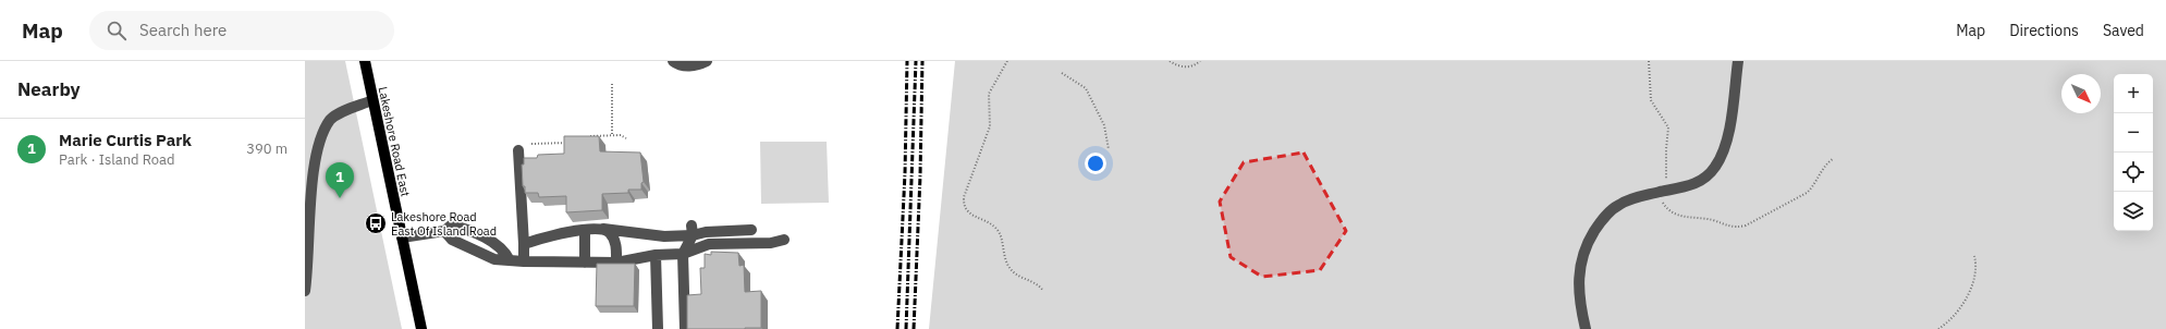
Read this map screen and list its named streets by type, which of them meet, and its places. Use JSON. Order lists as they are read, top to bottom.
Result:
{
  "streets": {
    "main road": ["Lakeshore Road East"]
  },
  "places": {
    "bus stop": ["Lakeshore Road East Of Island Road"]
  },
  "north": "bottom right",
  "page": {
    "header": "Map",
    "search": "Search here",
    "nav": ["Map", "Directions", "Saved"],
    "heading": "Nearby",
    "map_buttons": ["+", "−"],
    "list": [
      {
        "mark": "1",
        "name": "Marie Curtis Park",
        "note": "Park · Island Road",
        "value": "390 m"
      }
    ],
    "pins": "1"
  }
}
